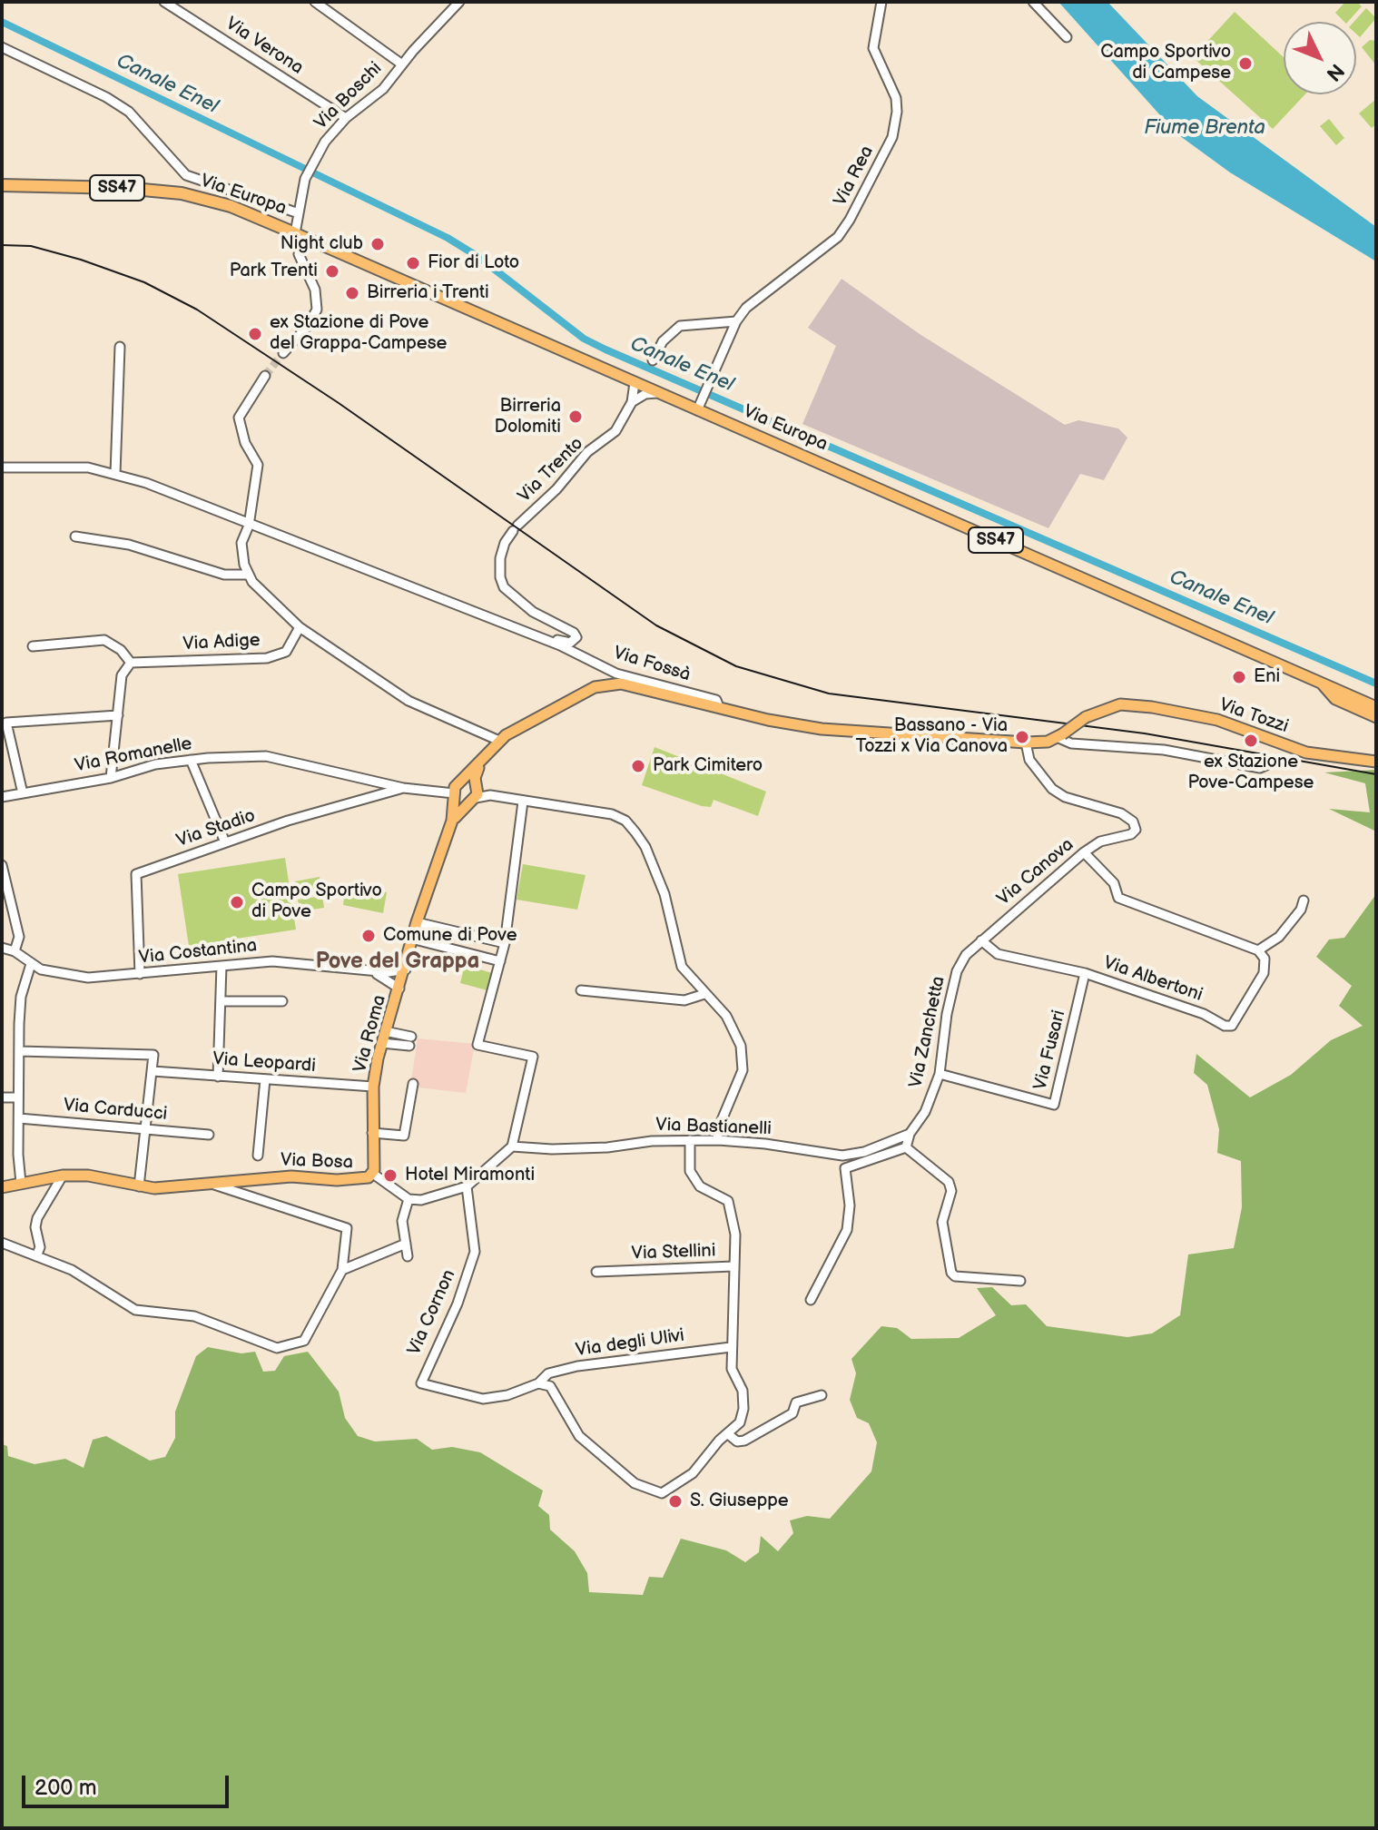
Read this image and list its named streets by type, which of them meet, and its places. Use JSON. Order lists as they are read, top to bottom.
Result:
{
  "streets": {
    "highway": ["SS47", "Via Europa"],
    "main road": [
      "Via Fossà",
      "Via Tozzi",
      "Via Roma",
      "Via Bosa"
    ],
    "street": [
      "Via Verona",
      "Via Boschi",
      "Via Rea",
      "Via Trento",
      "Via Adige",
      "Via Romanelle",
      "Via Stadio",
      "Via Canova",
      "Via Costantina",
      "Via Albertoni",
      "Via Zanchetta",
      "Via Fusari",
      "Via Leopardi",
      "Via Carducci",
      "Via Bastianelli",
      "Via Stellini",
      "Via Cornon",
      "Via degli Ulivi"
    ]
  },
  "crossings": [
    ["Via Verona", "Via Boschi"],
    ["Via Boschi", "Via Europa"],
    ["Via Rea", "Via Europa"],
    ["Via Trento", "Via Fossà"],
    ["Via Fossà", "Via Tozzi"],
    ["Via Fossà", "Via Canova"],
    ["Via Romanelle", "Via Stadio"],
    ["Via Romanelle", "Via Roma"],
    ["Via Stadio", "Via Costantina"],
    ["Via Canova", "Via Albertoni"],
    ["Via Canova", "Via Zanchetta"],
    ["Via Costantina", "Via Roma"],
    ["Via Albertoni", "Via Zanchetta"],
    ["Via Albertoni", "Via Fusari"],
    ["Via Zanchetta", "Via Fusari"],
    ["Via Zanchetta", "Via Bastianelli"],
    ["Via Roma", "Via Leopardi"],
    ["Via Roma", "Via Bosa"],
    ["Via Bastianelli", "Via Stellini"],
    ["Via Cornon", "Via degli Ulivi"]
  ],
  "districts": ["Pove del Grappa"],
  "water": ["Canale Enel", "Fiume Brenta"],
  "places": [
    "Campo Sportivo di Campese",
    "Night club",
    "Fior di Loto",
    "Park Trenti",
    "Birreria i Trenti",
    "ex Stazione di Pove del Grappa-Campese",
    "Birreria Dolomiti",
    "Eni",
    "Bassano - Via Tozzi x Via Canova",
    "ex Stazione Pove-Campese",
    "Park Cimitero",
    "Campo Sportivo di Pove",
    "Comune di Pove",
    "Hotel Miramonti",
    "S. Giuseppe"
  ],
  "scale_bar": "200 m",
  "north": "bottom right"
}
